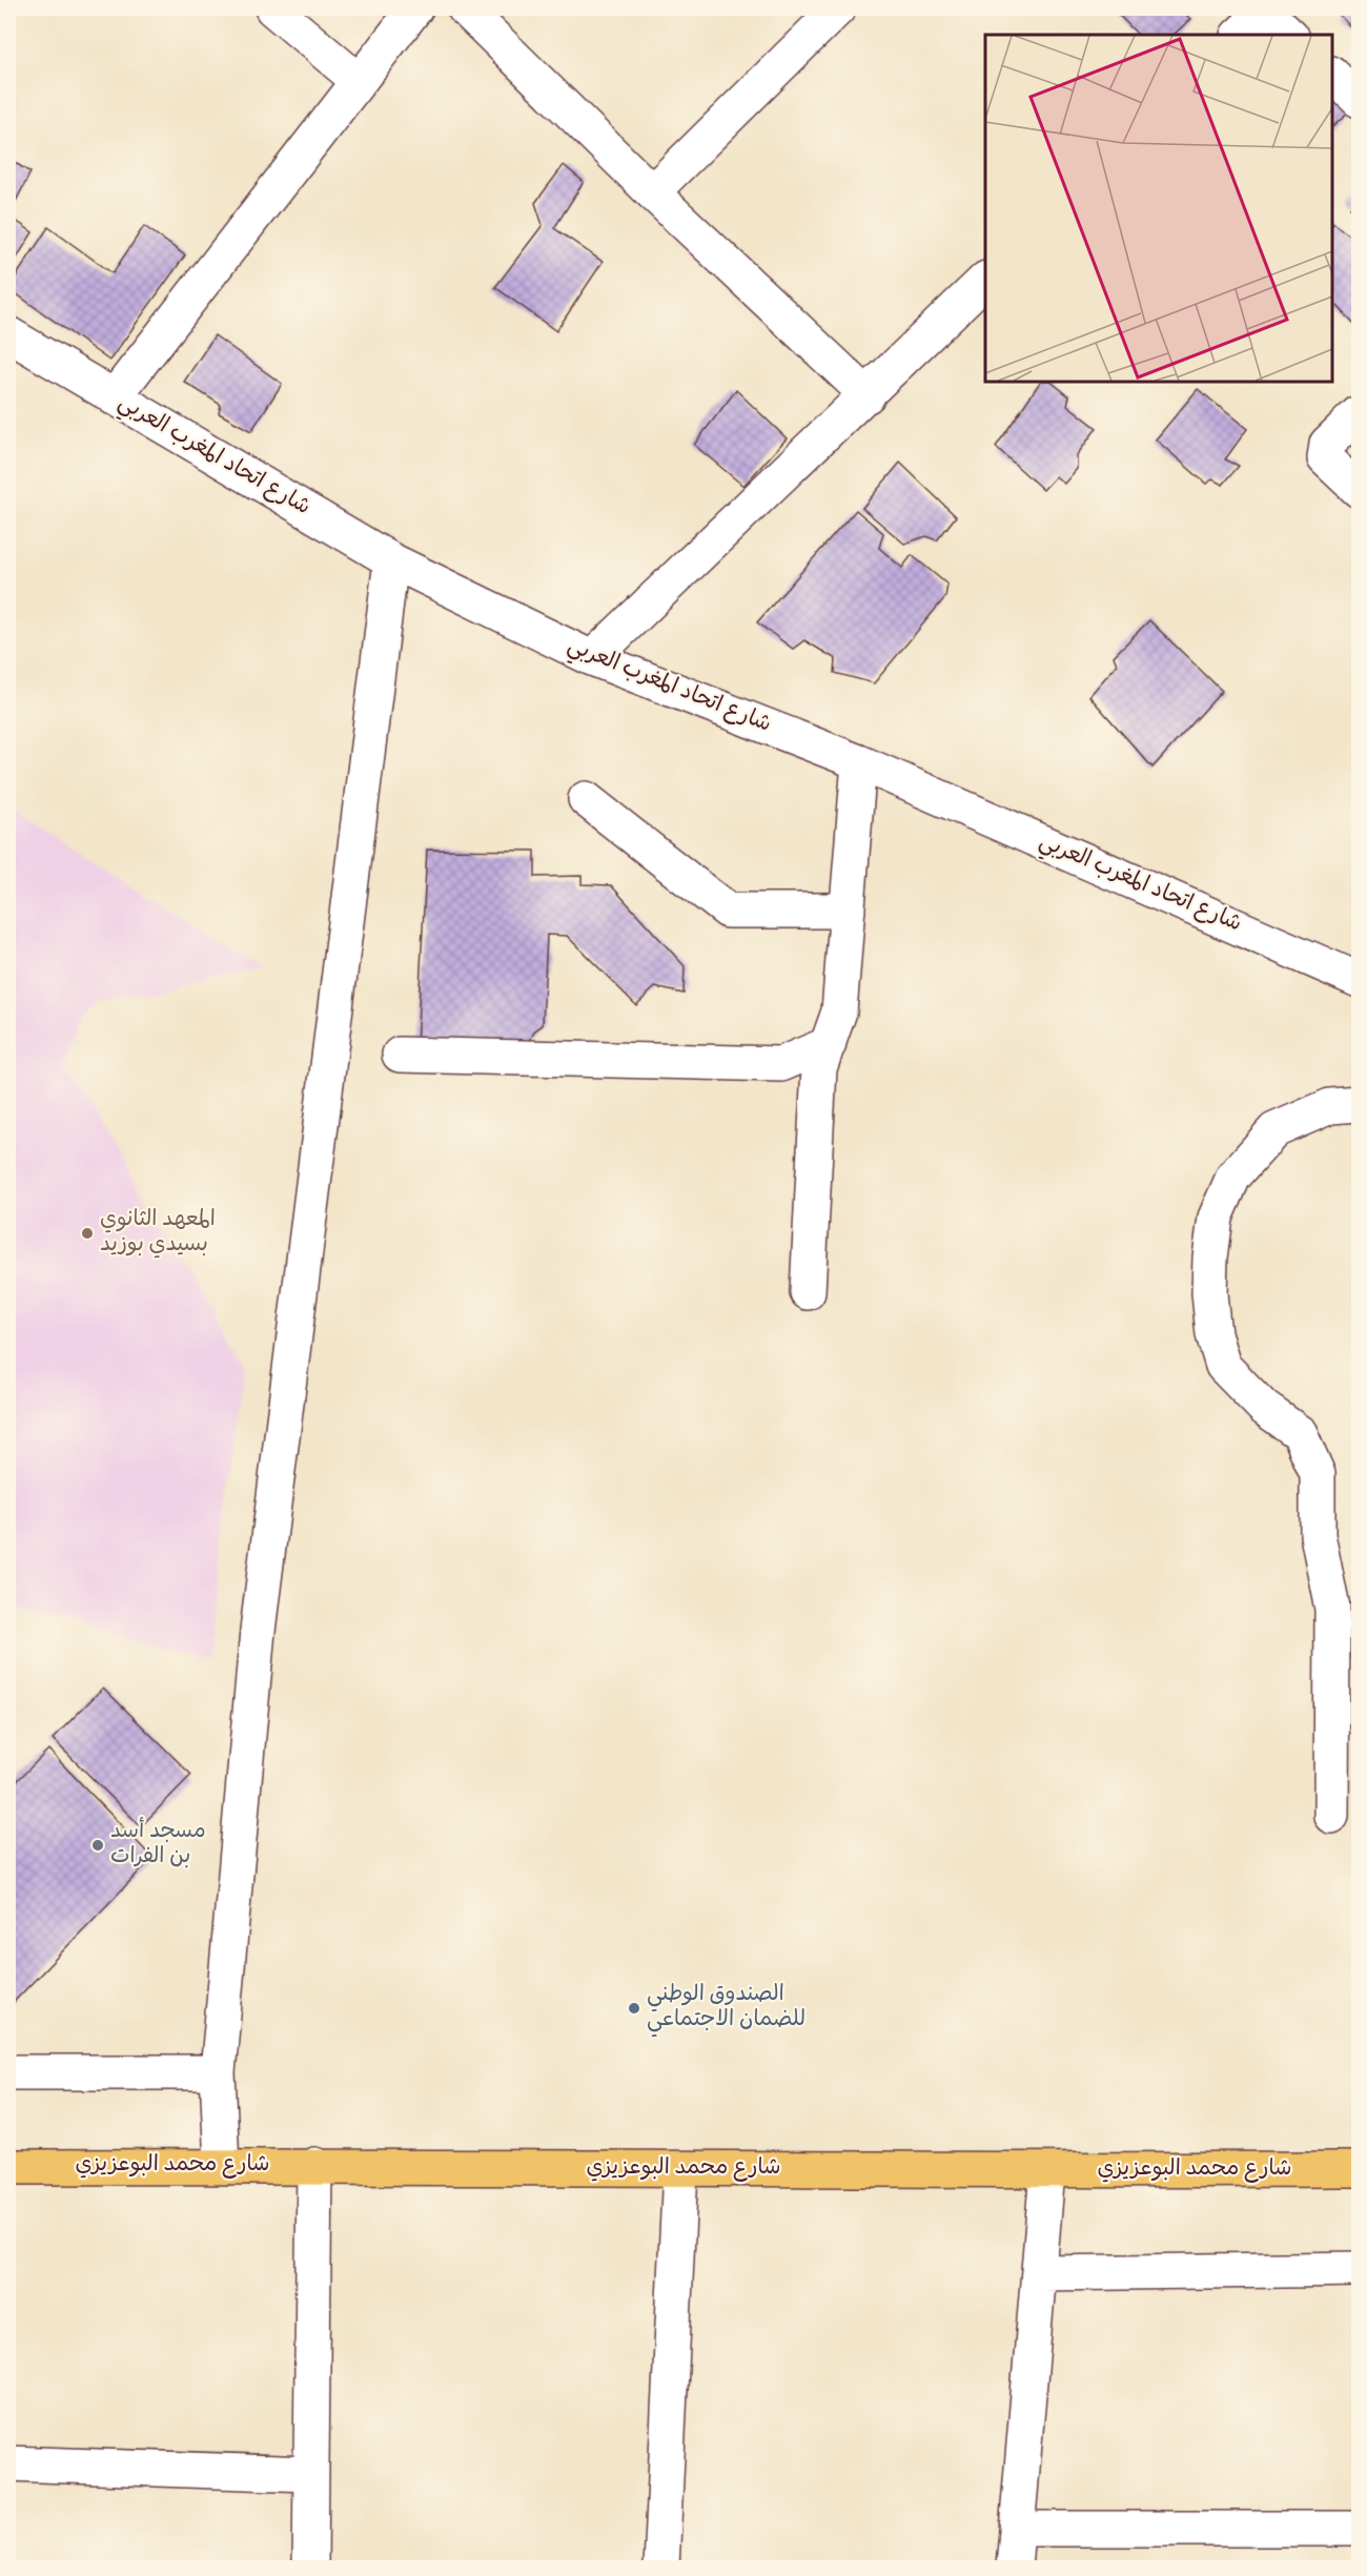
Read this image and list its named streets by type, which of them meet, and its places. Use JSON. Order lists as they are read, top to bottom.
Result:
{
  "streets": {
    "main road": ["شارع محمد البوعزيزي"],
    "street": ["شارع اتحاد المغرب العربي"]
  },
  "places": ["المعهد الثانوي بسيدي بوزيد", "مسجد أسد بن الفرات", "الصندوق الوطني للضمان الاجتماعي"]
}
